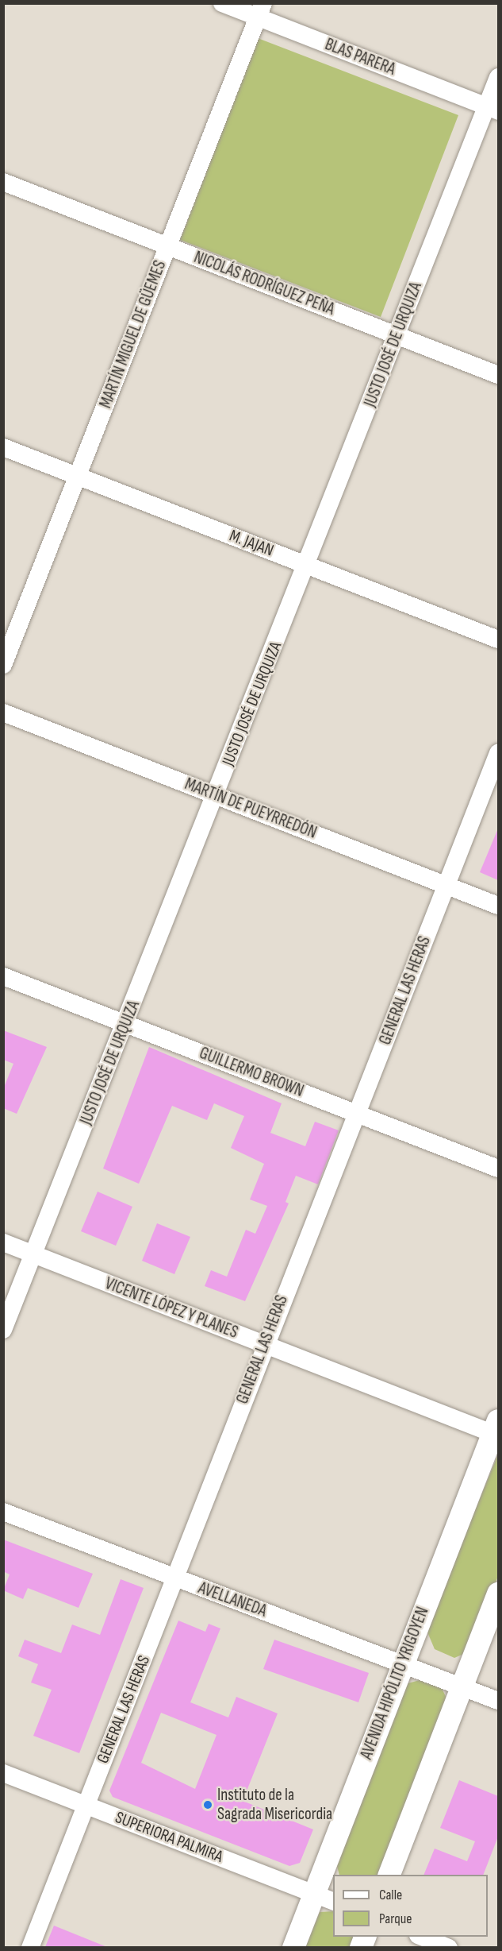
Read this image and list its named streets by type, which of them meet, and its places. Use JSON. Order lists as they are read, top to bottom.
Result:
{
  "streets": {
    "main road": ["AVENIDA HIPÓLITO YRIGOYEN"],
    "street": [
      "BLAS PARERA",
      "NICOLÁS RODRÍGUEZ PEÑA",
      "MARTÍN MIGUEL DE GÜEMES",
      "JUSTO JOSÉ DE URQUIZA",
      "M. JAJAN",
      "MARTÍN DE PUEYRREDÓN",
      "GENERAL LAS HERAS",
      "GUILLERMO BROWN",
      "VICENTE LÓPEZ Y PLANES",
      "AVELLANEDA",
      "SUPERIORA PALMIRA"
    ]
  },
  "crossings": [
    ["BLAS PARERA", "MARTÍN MIGUEL DE GÜEMES"],
    ["BLAS PARERA", "JUSTO JOSÉ DE URQUIZA"],
    ["NICOLÁS RODRÍGUEZ PEÑA", "MARTÍN MIGUEL DE GÜEMES"],
    ["NICOLÁS RODRÍGUEZ PEÑA", "JUSTO JOSÉ DE URQUIZA"],
    ["MARTÍN MIGUEL DE GÜEMES", "M. JAJAN"],
    ["JUSTO JOSÉ DE URQUIZA", "M. JAJAN"],
    ["JUSTO JOSÉ DE URQUIZA", "MARTÍN DE PUEYRREDÓN"],
    ["JUSTO JOSÉ DE URQUIZA", "GUILLERMO BROWN"],
    ["JUSTO JOSÉ DE URQUIZA", "VICENTE LÓPEZ Y PLANES"],
    ["MARTÍN DE PUEYRREDÓN", "GENERAL LAS HERAS"],
    ["GENERAL LAS HERAS", "GUILLERMO BROWN"],
    ["GENERAL LAS HERAS", "VICENTE LÓPEZ Y PLANES"],
    ["GENERAL LAS HERAS", "AVELLANEDA"],
    ["GENERAL LAS HERAS", "SUPERIORA PALMIRA"],
    ["VICENTE LÓPEZ Y PLANES", "AVENIDA HIPÓLITO YRIGOYEN"],
    ["AVELLANEDA", "AVENIDA HIPÓLITO YRIGOYEN"],
    ["AVENIDA HIPÓLITO YRIGOYEN", "SUPERIORA PALMIRA"]
  ],
  "places": ["Instituto de la Sagrada Misericordia"],
  "legend": ["Calle", "Parque"]
}
